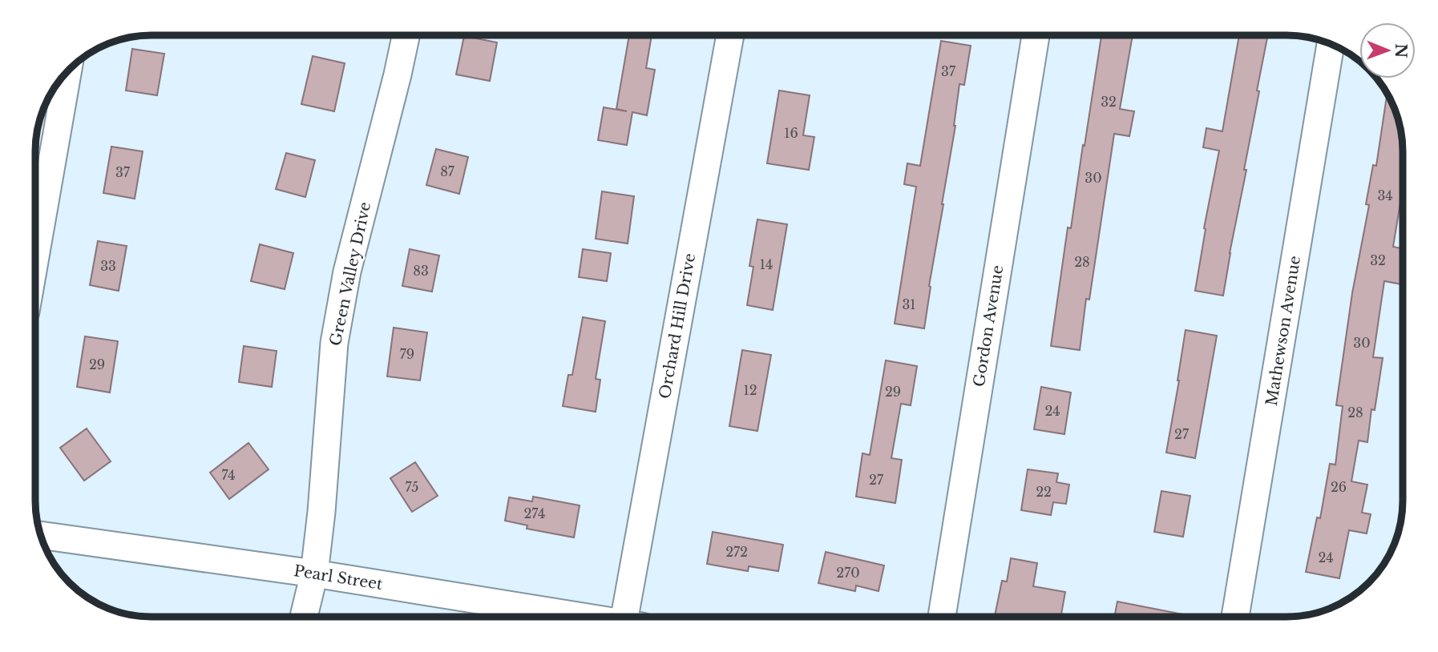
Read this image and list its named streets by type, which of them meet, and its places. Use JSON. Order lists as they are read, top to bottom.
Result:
{
  "streets": {
    "street": [
      "Green Valley Drive",
      "Orchard Hill Drive",
      "Gordon Avenue",
      "Mathewson Avenue",
      "Pearl Street"
    ]
  },
  "crossings": [
    ["Green Valley Drive", "Pearl Street"]
  ],
  "house_numbers": [
    "37",
    "32",
    "16",
    "87",
    "37",
    "30",
    "34",
    "32",
    "28",
    "14",
    "33",
    "83",
    "31",
    "30",
    "79",
    "29",
    "12",
    "29",
    "24",
    "28",
    "27",
    "74",
    "27",
    "75",
    "26",
    "22",
    "274",
    "272",
    "24",
    "270"
  ],
  "north": "right"
}
